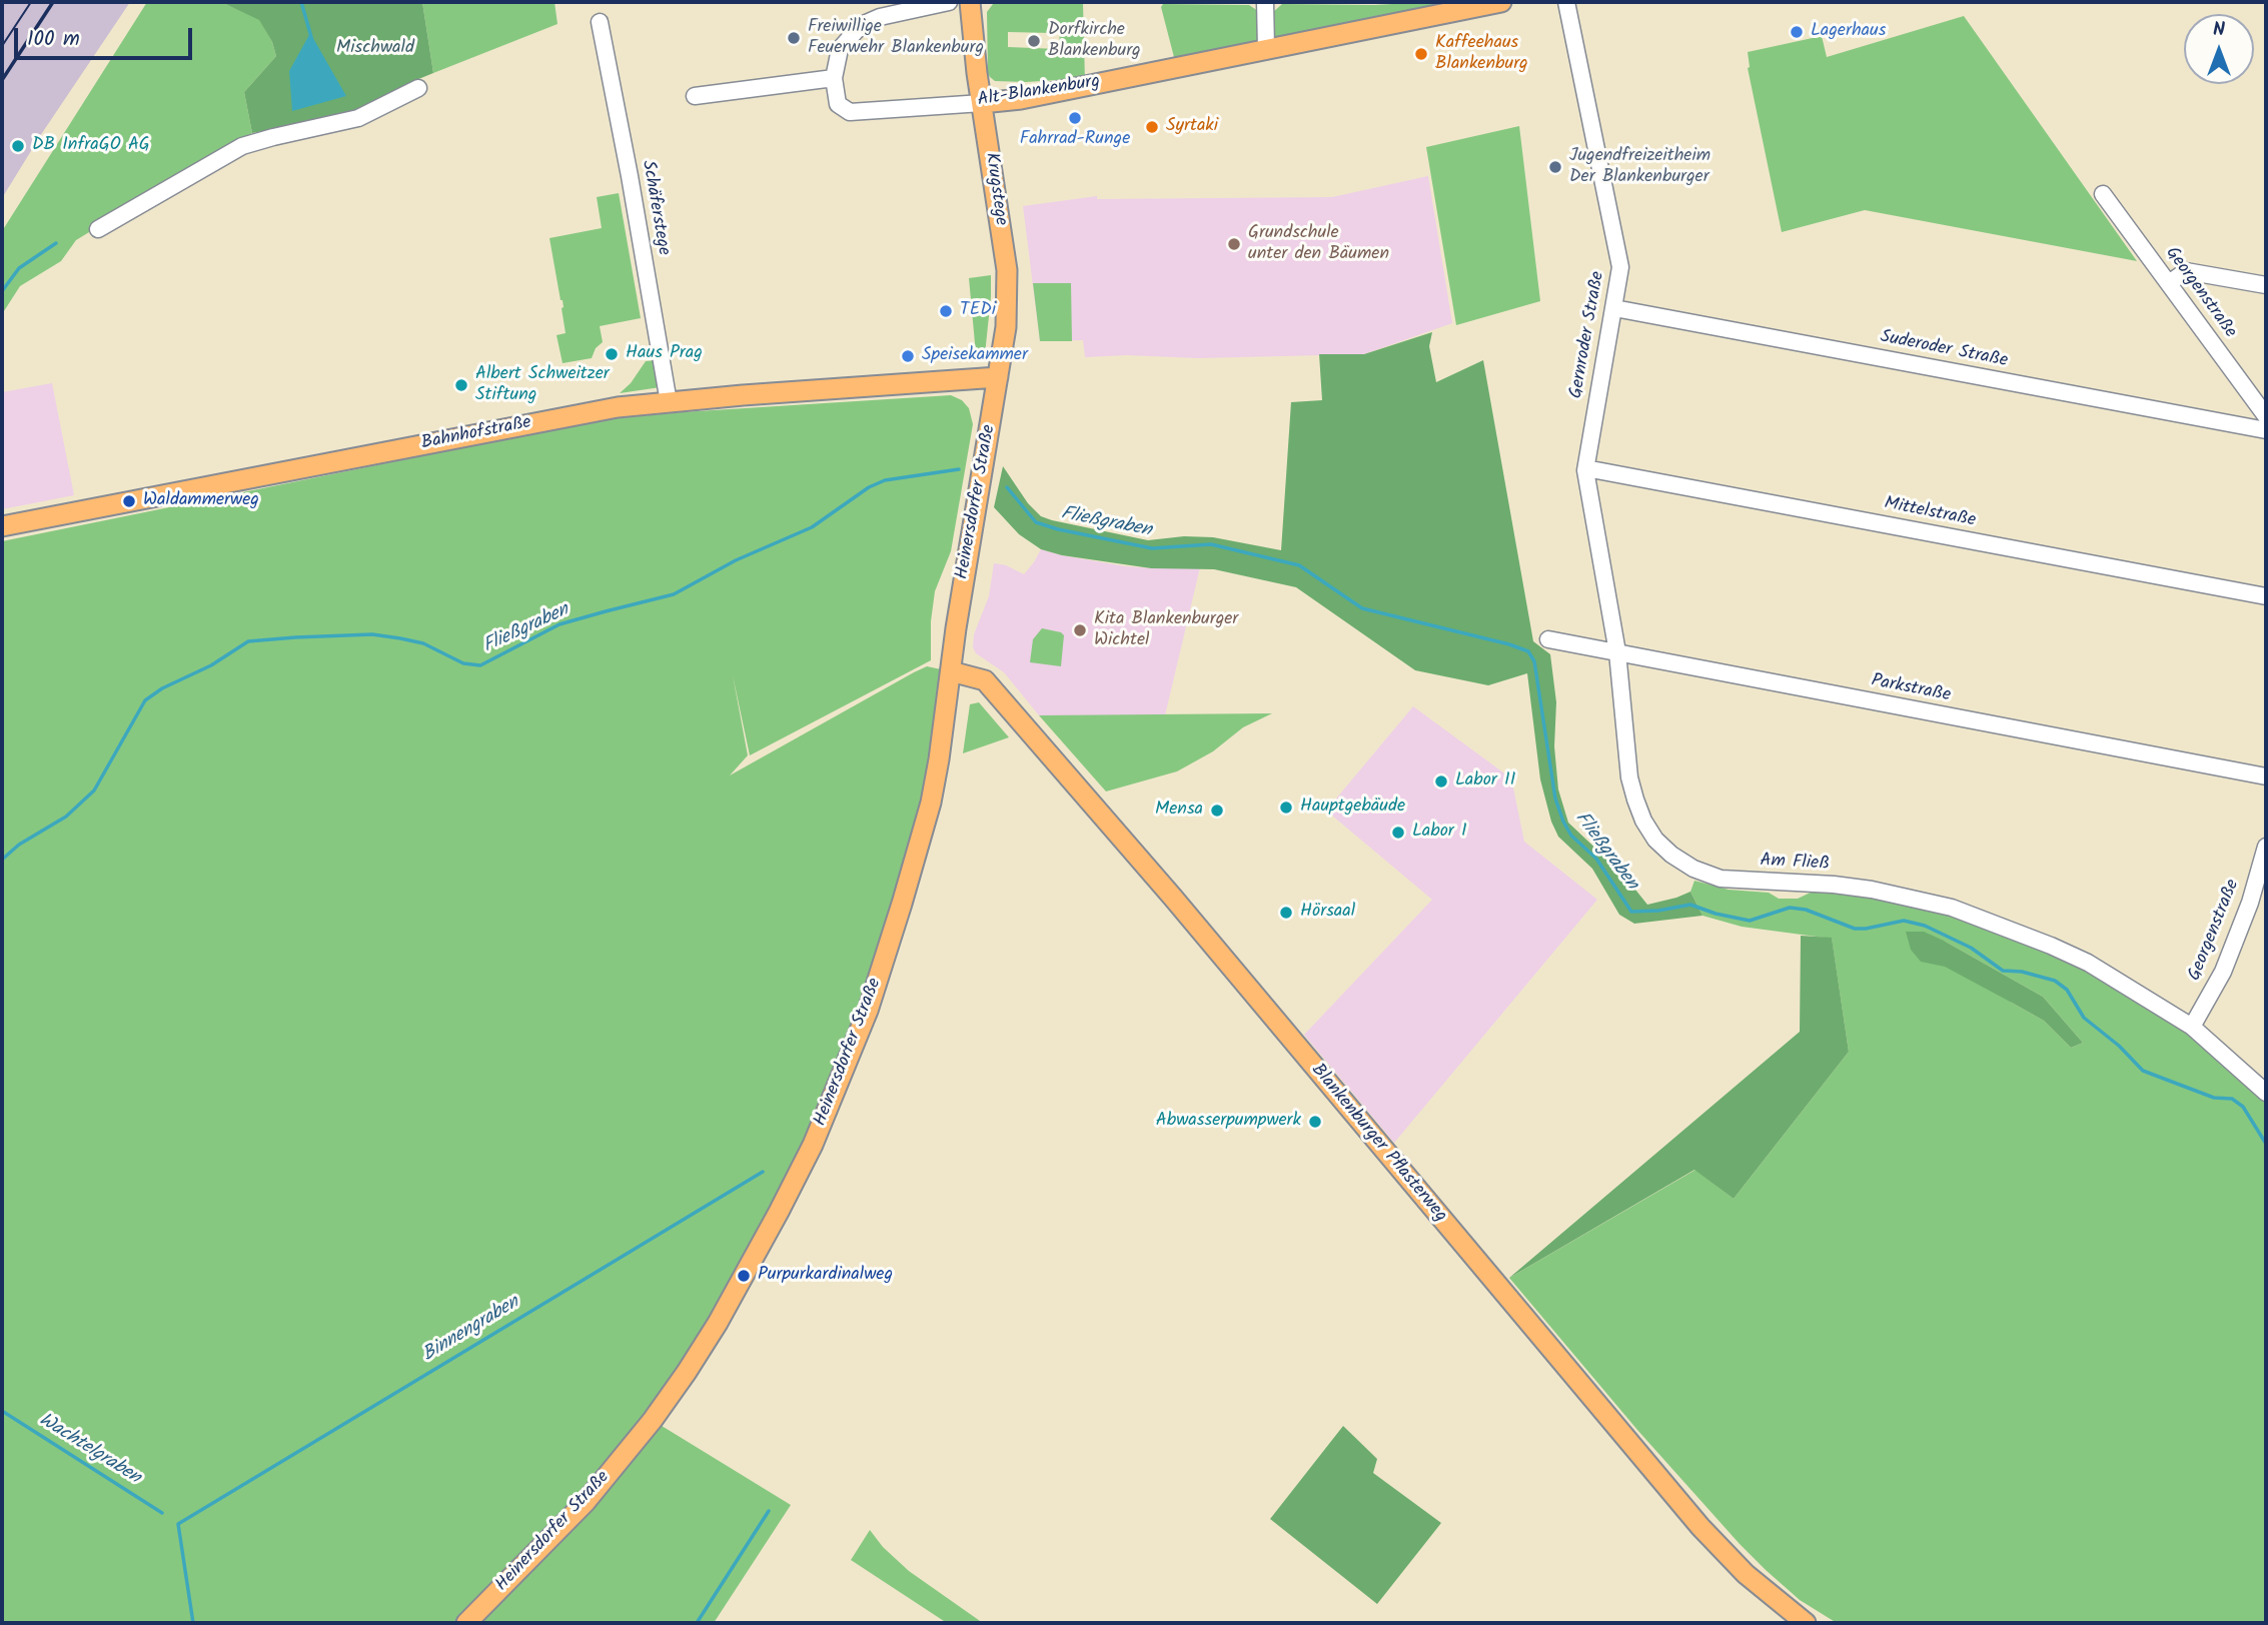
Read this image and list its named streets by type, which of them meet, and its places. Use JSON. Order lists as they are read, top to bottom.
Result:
{
  "streets": {
    "main road": [
      "Alt-Blankenburg",
      "Krugstege",
      "Bahnhofstraße",
      "Heinersdorfer Straße",
      "Blankenburger Pflasterweg"
    ],
    "street": [
      "Schäferstege",
      "Georgenstraße",
      "Gernroder Straße",
      "Suderoder Straße",
      "Mittelstraße",
      "Parkstraße",
      "Am Fließ"
    ]
  },
  "crossings": [
    ["Alt-Blankenburg", "Krugstege"],
    ["Krugstege", "Bahnhofstraße"],
    ["Krugstege", "Heinersdorfer Straße"],
    ["Schäferstege", "Bahnhofstraße"],
    ["Georgenstraße", "Am Fließ"],
    ["Gernroder Straße", "Suderoder Straße"],
    ["Gernroder Straße", "Mittelstraße"],
    ["Gernroder Straße", "Am Fließ"],
    ["Bahnhofstraße", "Heinersdorfer Straße"],
    ["Heinersdorfer Straße", "Blankenburger Pflasterweg"],
    ["Mittelstraße", "Am Fließ"],
    ["Parkstraße", "Am Fließ"]
  ],
  "water": ["Fließgraben", "Binnengraben", "Wachtelgraben"],
  "parks": ["Mischwald"],
  "places": [
    "Lagerhaus",
    "Freiwillige Feuerwehr Blankenburg",
    "Dorfkirche Blankenburg",
    "Kaffeehaus Blankenburg",
    "Fahrrad-Runge",
    "Syrtaki",
    "DB InfraGO AG",
    "Jugendfreizeitheim Der Blankenburger",
    "Grundschule unter den Bäumen",
    "TEDi",
    "Haus Prag",
    "Speisekammer",
    "Albert Schweitzer Stiftung",
    "Waldammerweg",
    "Kita Blankenburger Wichtel",
    "Labor II",
    "Hauptgebäude",
    "Mensa",
    "Labor I",
    "Hörsaal",
    "Abwasserpumpwerk",
    "Purpurkardinalweg"
  ],
  "scale_bar": "100 m",
  "north": "top"
}
